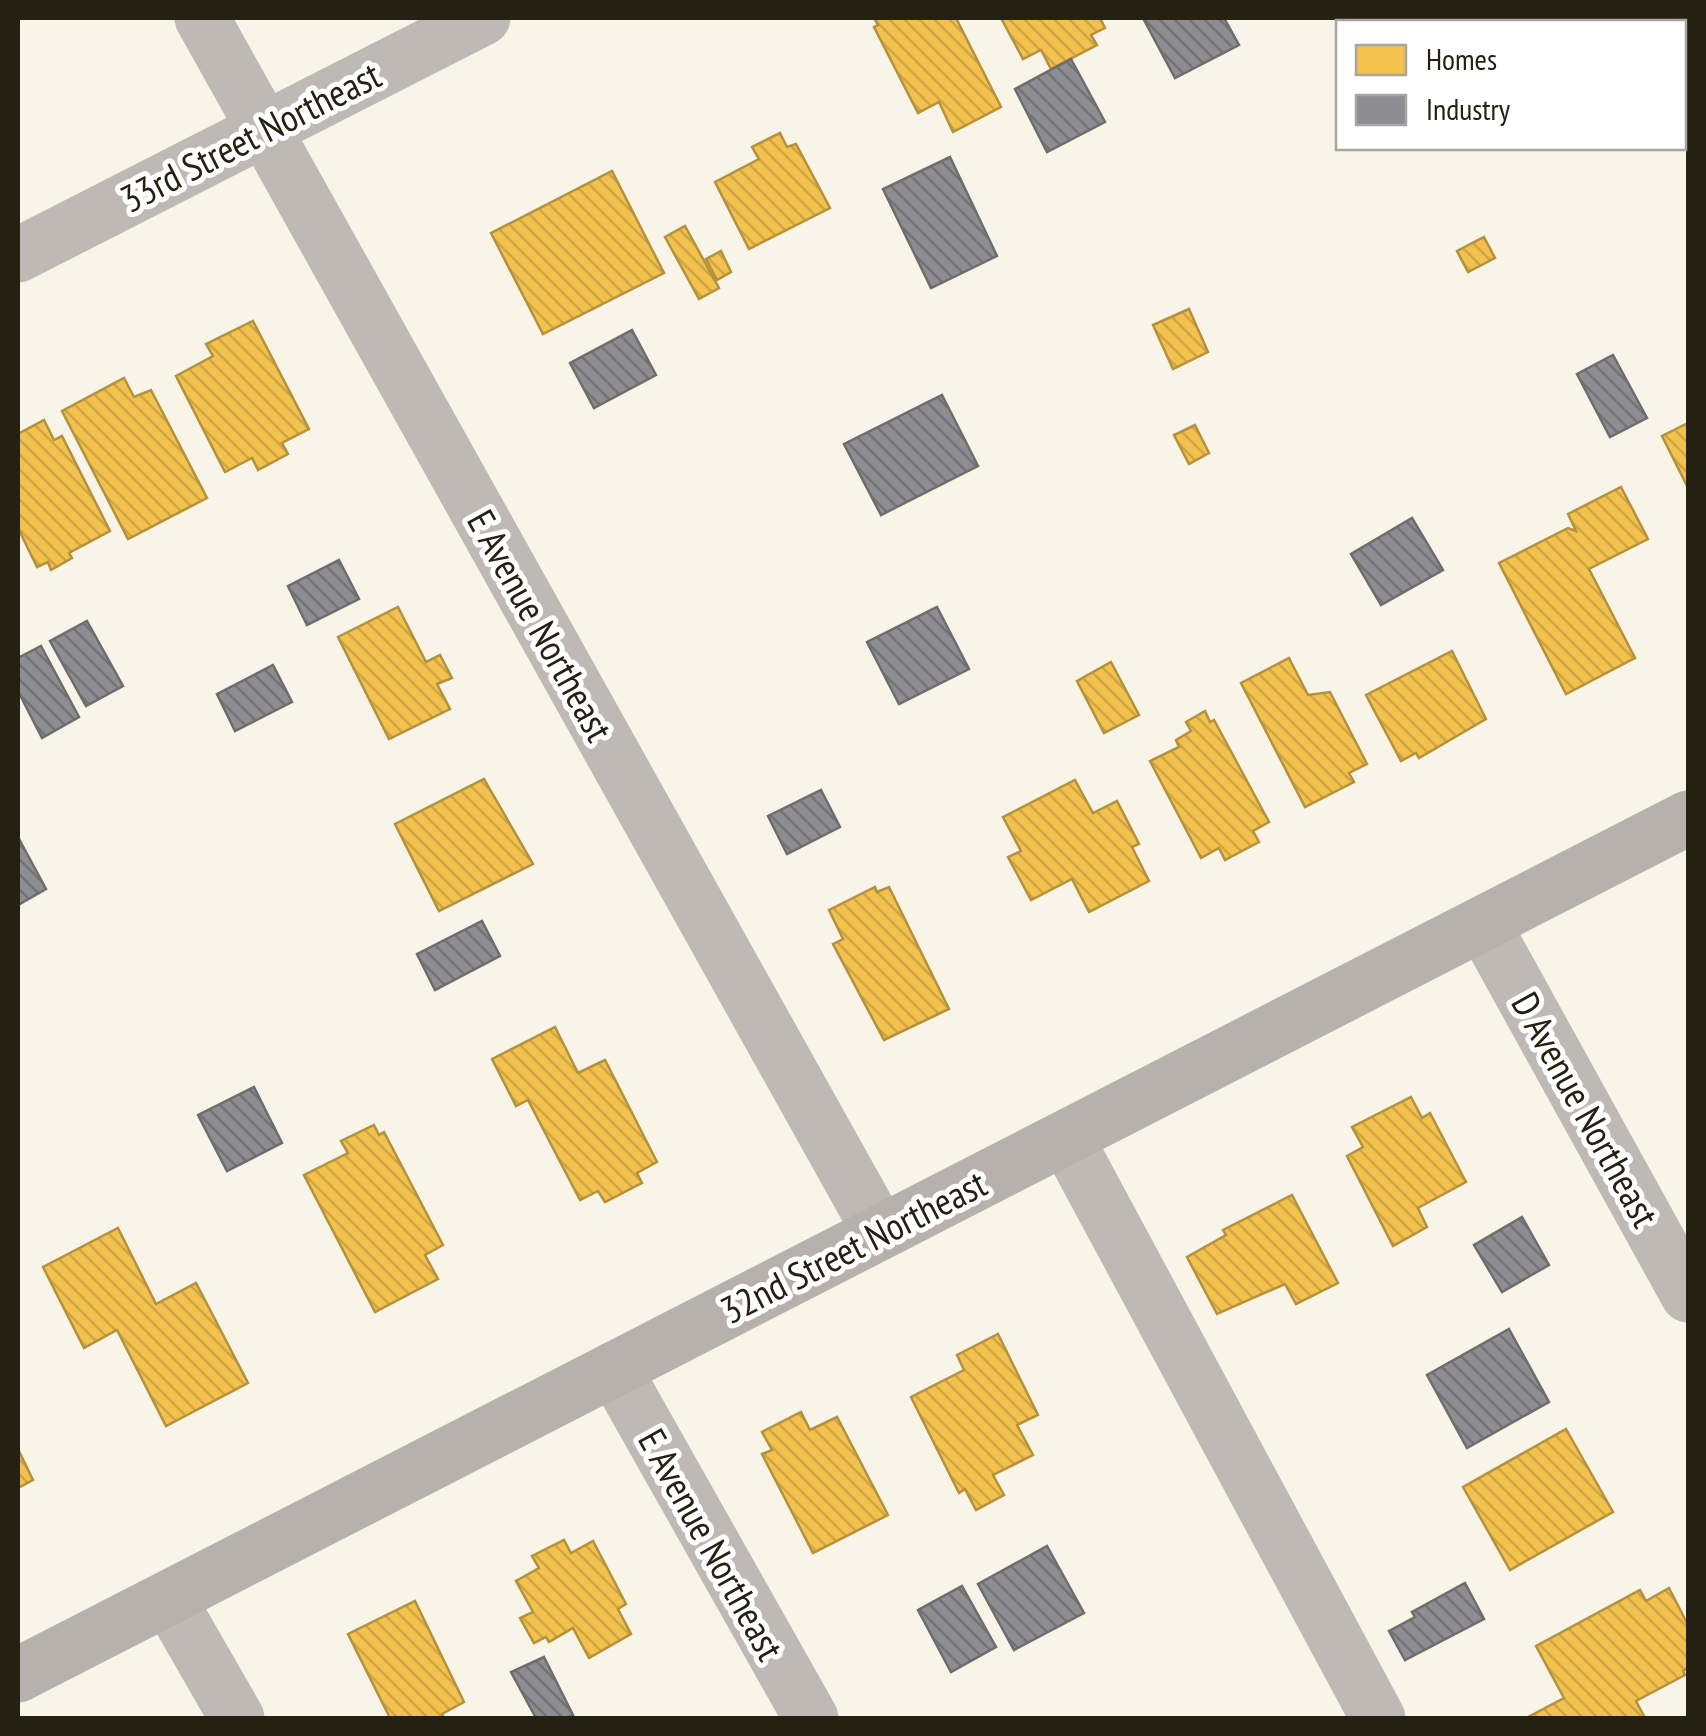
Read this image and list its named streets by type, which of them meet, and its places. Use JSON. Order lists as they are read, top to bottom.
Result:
{
  "streets": {
    "main road": ["32nd Street Northeast"],
    "street": ["33rd Street Northeast", "E Avenue Northeast", "D Avenue Northeast"]
  },
  "crossings": [
    ["33rd Street Northeast", "E Avenue Northeast"],
    ["E Avenue Northeast", "32nd Street Northeast"],
    ["D Avenue Northeast", "32nd Street Northeast"]
  ],
  "legend": ["Homes", "Industry"]
}
